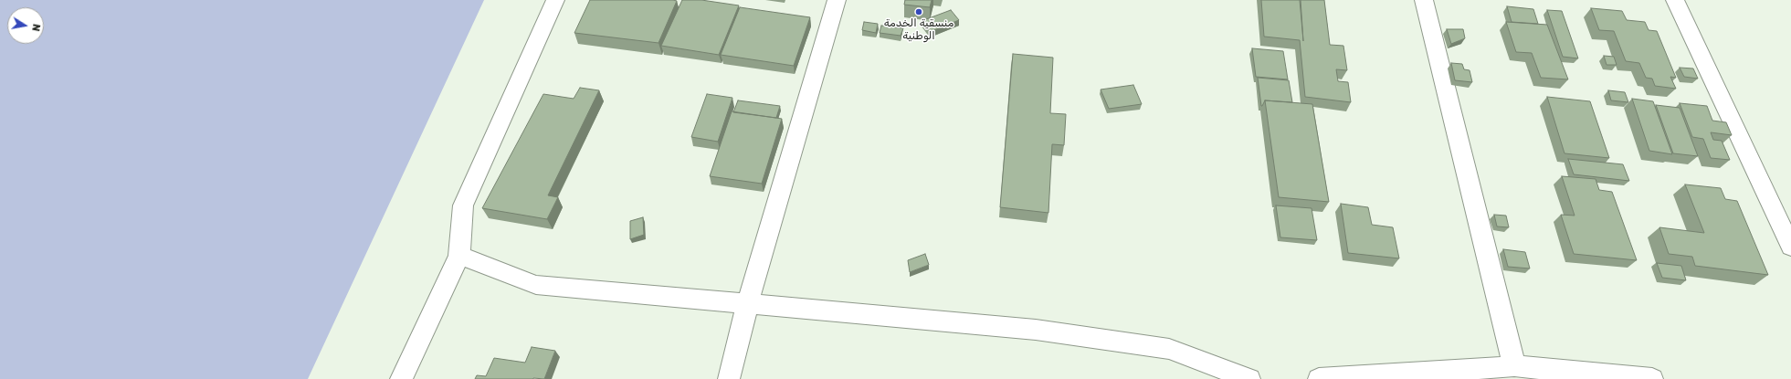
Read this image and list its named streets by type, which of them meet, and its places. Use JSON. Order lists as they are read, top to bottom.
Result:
{
  "places": ["منسقية الخدمة الوطنية"],
  "north": "right"
}
